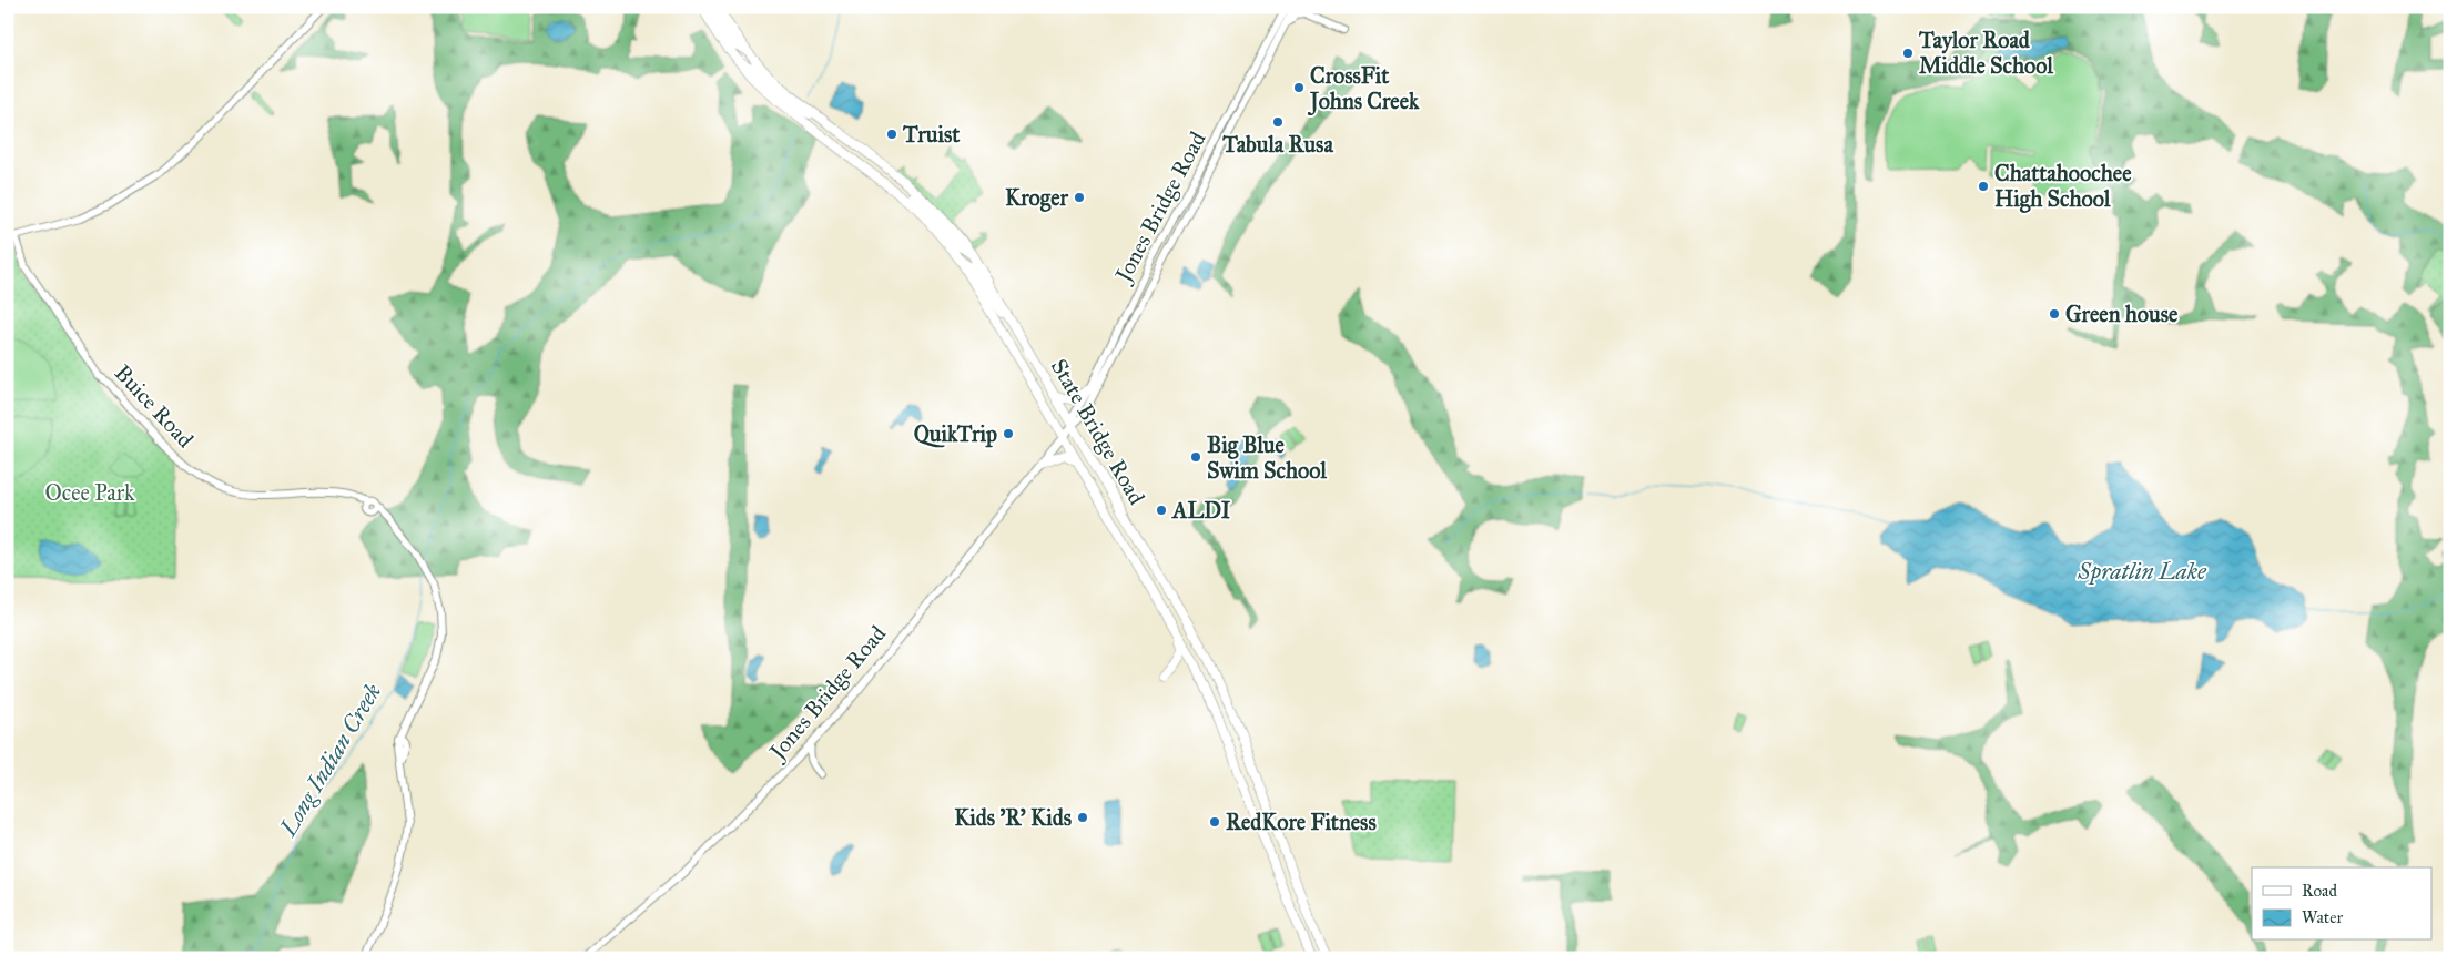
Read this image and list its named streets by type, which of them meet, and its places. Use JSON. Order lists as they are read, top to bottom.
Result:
{
  "streets": {
    "highway": ["State Bridge Road"],
    "main road": ["Jones Bridge Road", "Buice Road"]
  },
  "crossings": [
    ["Jones Bridge Road", "State Bridge Road"]
  ],
  "water": ["Spratlin Lake", "Long Indian Creek"],
  "parks": ["Ocee Park"],
  "places": [
    "Taylor Road Middle School",
    "CrossFit Johns Creek",
    "Tabula Rusa",
    "Truist",
    "Chattahoochee High School",
    "Kroger",
    "Green house",
    "QuikTrip",
    "Big Blue Swim School",
    "ALDI",
    "Kids 'R' Kids",
    "RedKore Fitness"
  ],
  "legend": ["Road", "Water"]
}
